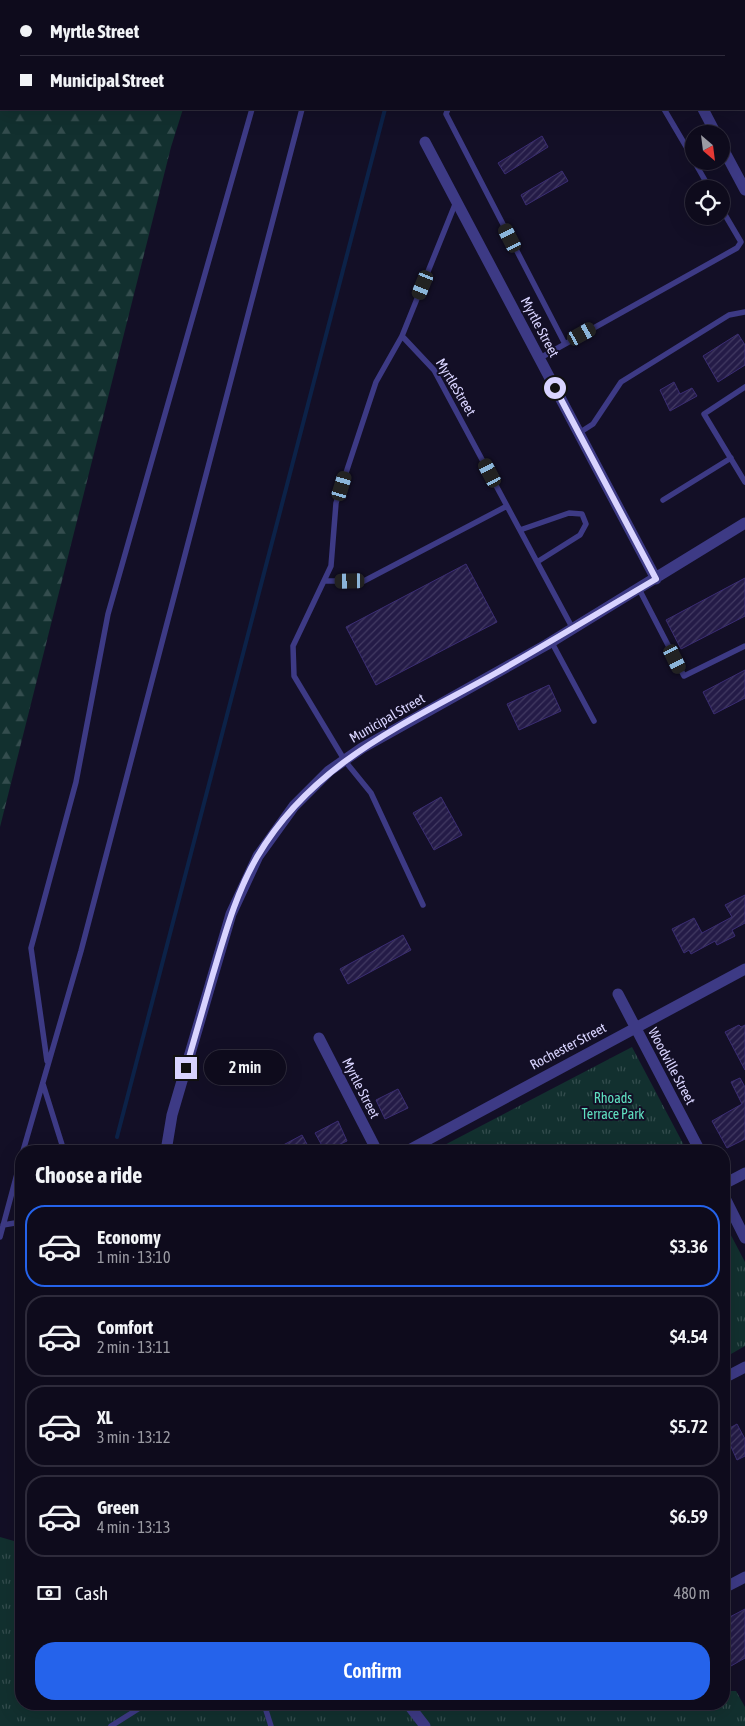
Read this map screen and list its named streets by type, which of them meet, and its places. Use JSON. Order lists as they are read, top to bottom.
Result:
{
  "streets": {
    "street": [
      "Myrtle Street",
      "Municipal Street",
      "Rochester Street",
      "Woodville Street"
    ],
    "lane": ["MyrtleStreet"]
  },
  "crossings": [
    ["Myrtle Street", "Municipal Street"],
    ["MyrtleStreet", "Municipal Street"],
    ["Rochester Street", "Woodville Street"]
  ],
  "parks": ["Rhoads Terrace Park"],
  "north": "bottom right",
  "page": {
    "banner": ["Myrtle Street", "Municipal Street"],
    "bubble": "2 min",
    "heading": "Choose a ride",
    "list": [
      {
        "name": "Economy",
        "note": "1 min · 13:10",
        "value": "$3.36"
      },
      {
        "name": "Comfort",
        "note": "2 min · 13:11",
        "value": "$4.54"
      },
      {
        "name": "XL",
        "note": "3 min · 13:12",
        "value": "$5.72"
      },
      {
        "name": "Green",
        "note": "4 min · 13:13",
        "value": "$6.59"
      }
    ],
    "pay": ["Cash", "480 m"],
    "buttons": "Confirm"
  }
}
